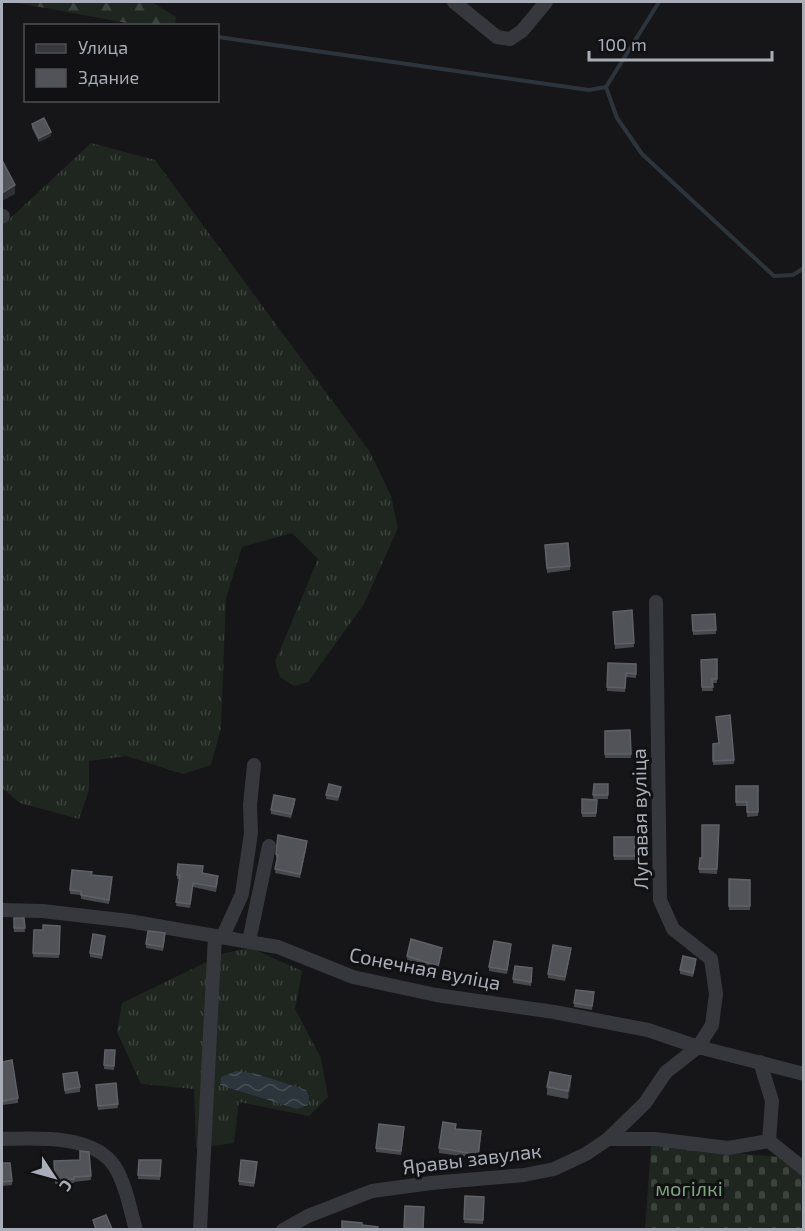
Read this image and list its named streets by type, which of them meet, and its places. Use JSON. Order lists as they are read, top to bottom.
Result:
{
  "streets": {
    "street": ["Лугавая вуліца", "Сонечная вуліца", "Яравы завулак"]
  },
  "crossings": [
    ["Лугавая вуліца", "Сонечная вуліца"],
    ["Лугавая вуліца", "Яравы завулак"],
    ["Сонечная вуліца", "Яравы завулак"]
  ],
  "parks": ["могілкі"],
  "legend": ["Улица", "Здание"],
  "scale_bar": "100 m",
  "north": "bottom right"
}
